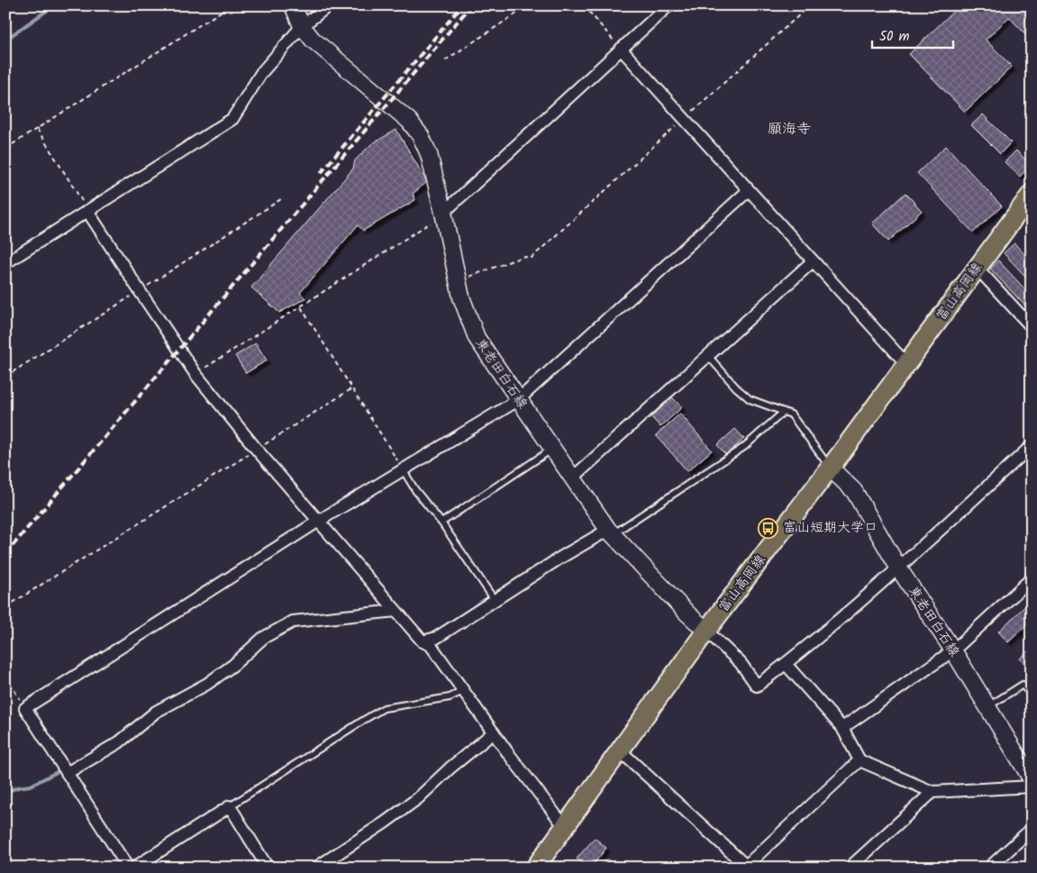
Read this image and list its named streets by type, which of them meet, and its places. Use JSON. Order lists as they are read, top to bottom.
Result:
{
  "streets": {
    "main road": ["富山高岡線", "東老田白石線"]
  },
  "crossings": [
    ["富山高岡線", "東老田白石線"]
  ],
  "districts": ["願海寺"],
  "places": {
    "bus stop": ["富山短期大学口"]
  },
  "scale_bar": "50 m"
}
